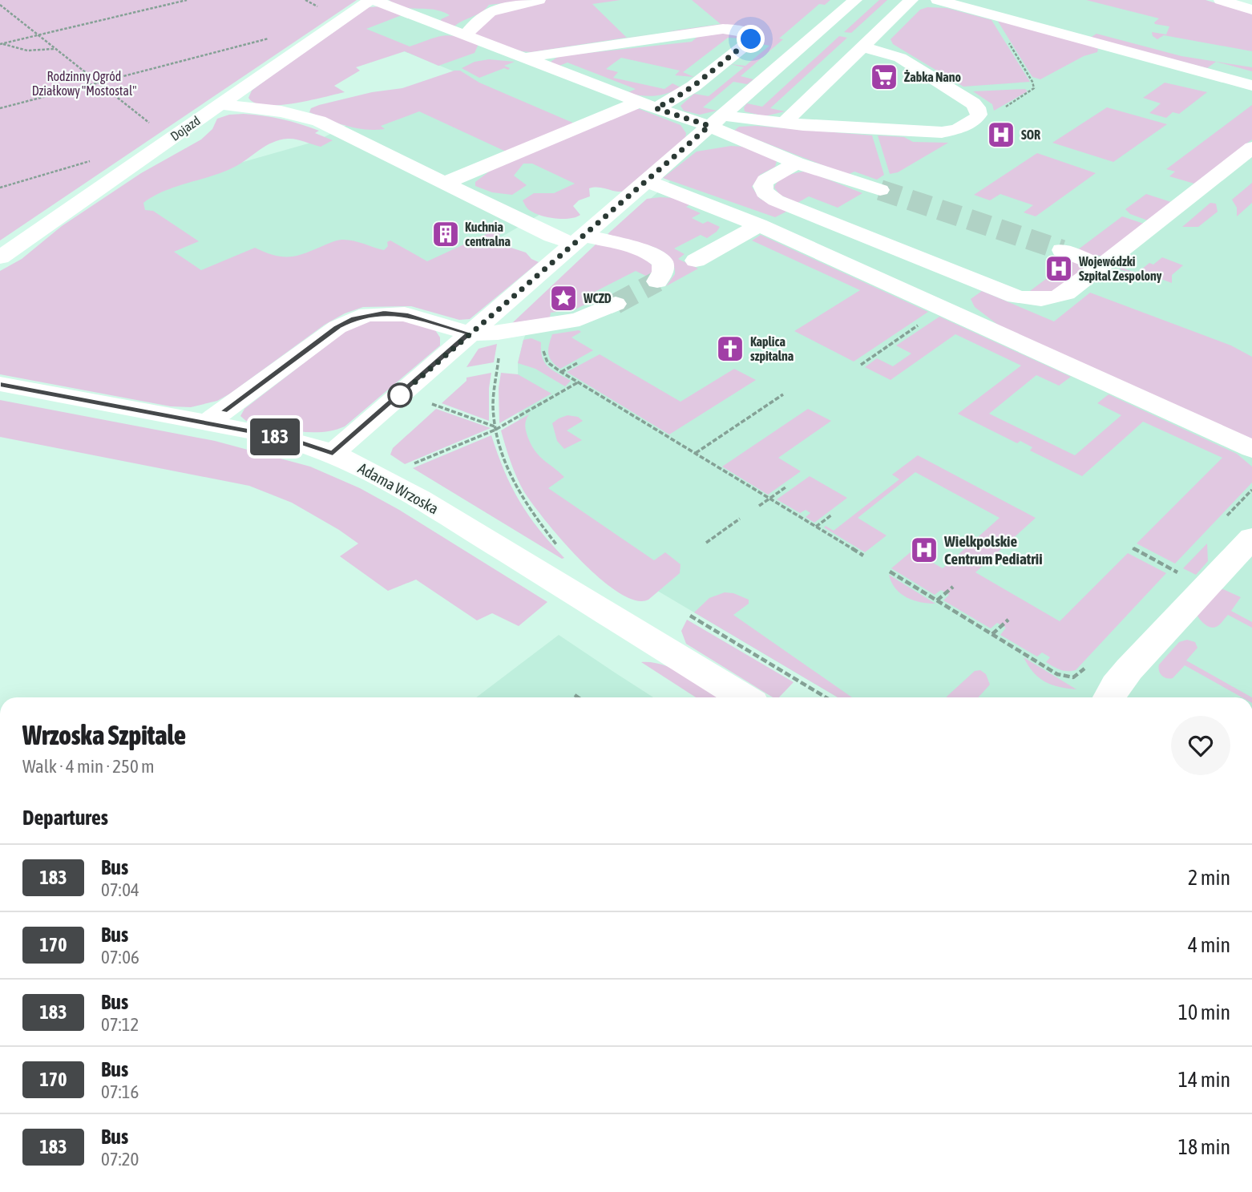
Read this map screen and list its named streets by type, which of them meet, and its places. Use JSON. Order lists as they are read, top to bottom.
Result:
{
  "streets": {
    "street": ["Dojazd", "Adama Wrzoska"]
  },
  "parks": ["Rodzinny Ogród Działkowy \"Mostostal\""],
  "places": {
    "supermarket": ["Żabka Nano"],
    "hospital": ["SOR", "Wojewódzki Szpital Zespolony", "Wielkpolskie Centrum Pediatrii"],
    "building": ["Kuchnia centralna"],
    "place": ["WCZD"],
    "church": ["Kaplica szpitalna"]
  },
  "lines": ["bus line 183"],
  "page": {
    "on_map": "183",
    "heading": [
      ["Wrzoska Szpitale", "Walk · 4 min · 250 m"],
      "Departures"
    ],
    "list": [
      {
        "mark": "183",
        "name": "Bus",
        "note": "07:04",
        "value": "2 min"
      },
      {
        "mark": "170",
        "name": "Bus",
        "note": "07:06",
        "value": "4 min"
      },
      {
        "mark": "183",
        "name": "Bus",
        "note": "07:12",
        "value": "10 min"
      },
      {
        "mark": "170",
        "name": "Bus",
        "note": "07:16",
        "value": "14 min"
      },
      {
        "mark": "183",
        "name": "Bus",
        "note": "07:20",
        "value": "18 min"
      }
    ]
  }
}
